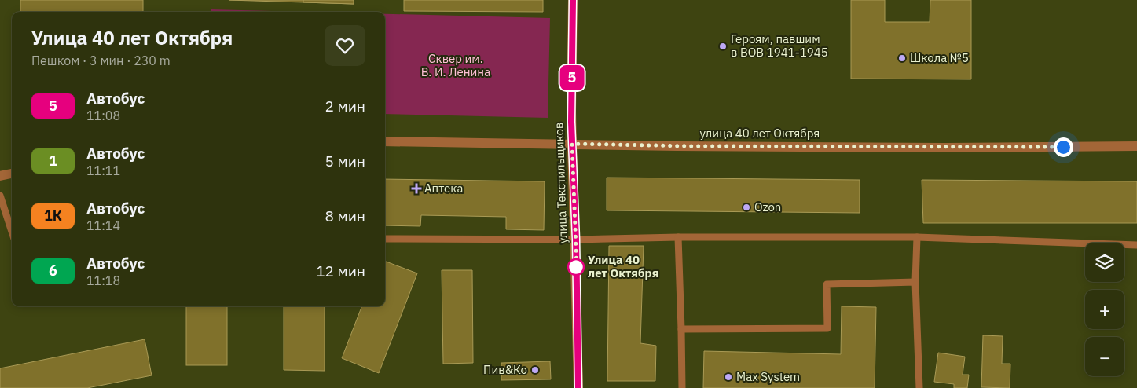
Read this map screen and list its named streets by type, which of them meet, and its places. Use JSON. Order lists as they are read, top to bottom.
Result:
{
  "streets": {
    "street": ["улица 40 лет Октября", "улица Текстильщиков"]
  },
  "crossings": [
    ["улица 40 лет Октября", "улица Текстильщиков"]
  ],
  "parks": ["Сквер им. В. И. Ленина"],
  "places": {
    "other": [
      "Героям, павшим в ВОВ 1941-1945",
      "Школа №5",
      "Ozon",
      "Улица 40 лет Октября",
      "Пив&Ко",
      "Max System"
    ],
    "health": ["Аптека"]
  },
  "lines": ["bus line 5"],
  "page": {
    "on_map": "5",
    "heading": ["Улица 40 лет Октября", "Пешком · 3 мин · 230 m"],
    "list": [
      {
        "mark": "5",
        "name": "Автобус",
        "note": "11:08",
        "value": "2 мин"
      },
      {
        "mark": "1",
        "name": "Автобус",
        "note": "11:11",
        "value": "5 мин"
      },
      {
        "mark": "1К",
        "name": "Автобус",
        "note": "11:14",
        "value": "8 мин"
      },
      {
        "mark": "6",
        "name": "Автобус",
        "note": "11:18",
        "value": "12 мин"
      }
    ],
    "map_buttons": ["+", "−"]
  }
}
